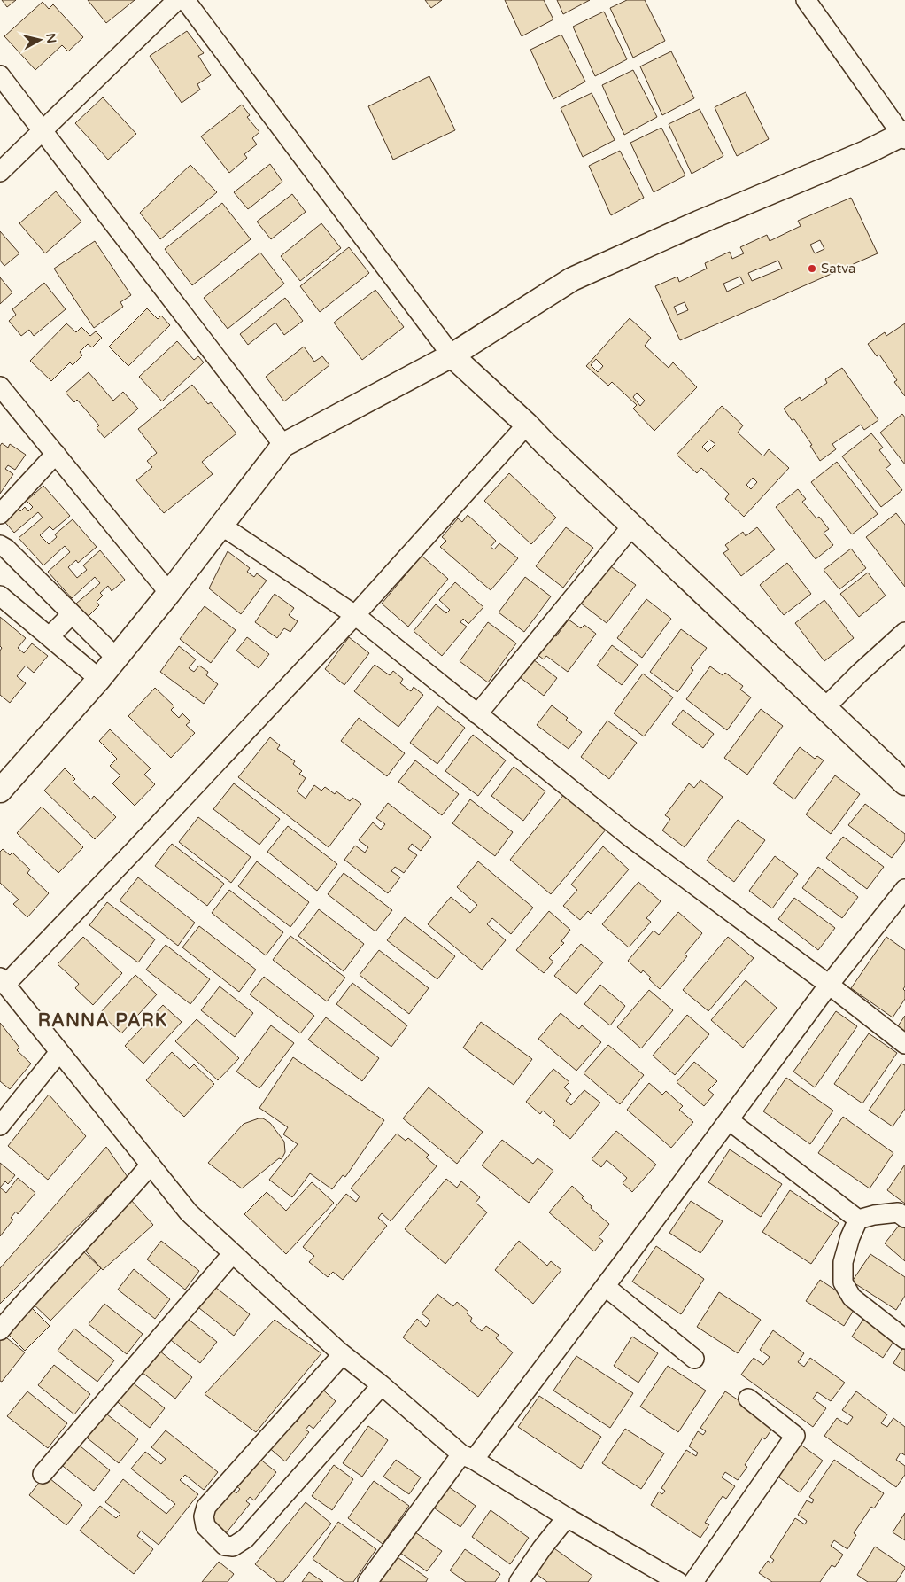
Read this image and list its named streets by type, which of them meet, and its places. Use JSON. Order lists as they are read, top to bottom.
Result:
{
  "districts": ["RANNA PARK"],
  "places": ["Satva"],
  "north": "right"
}
